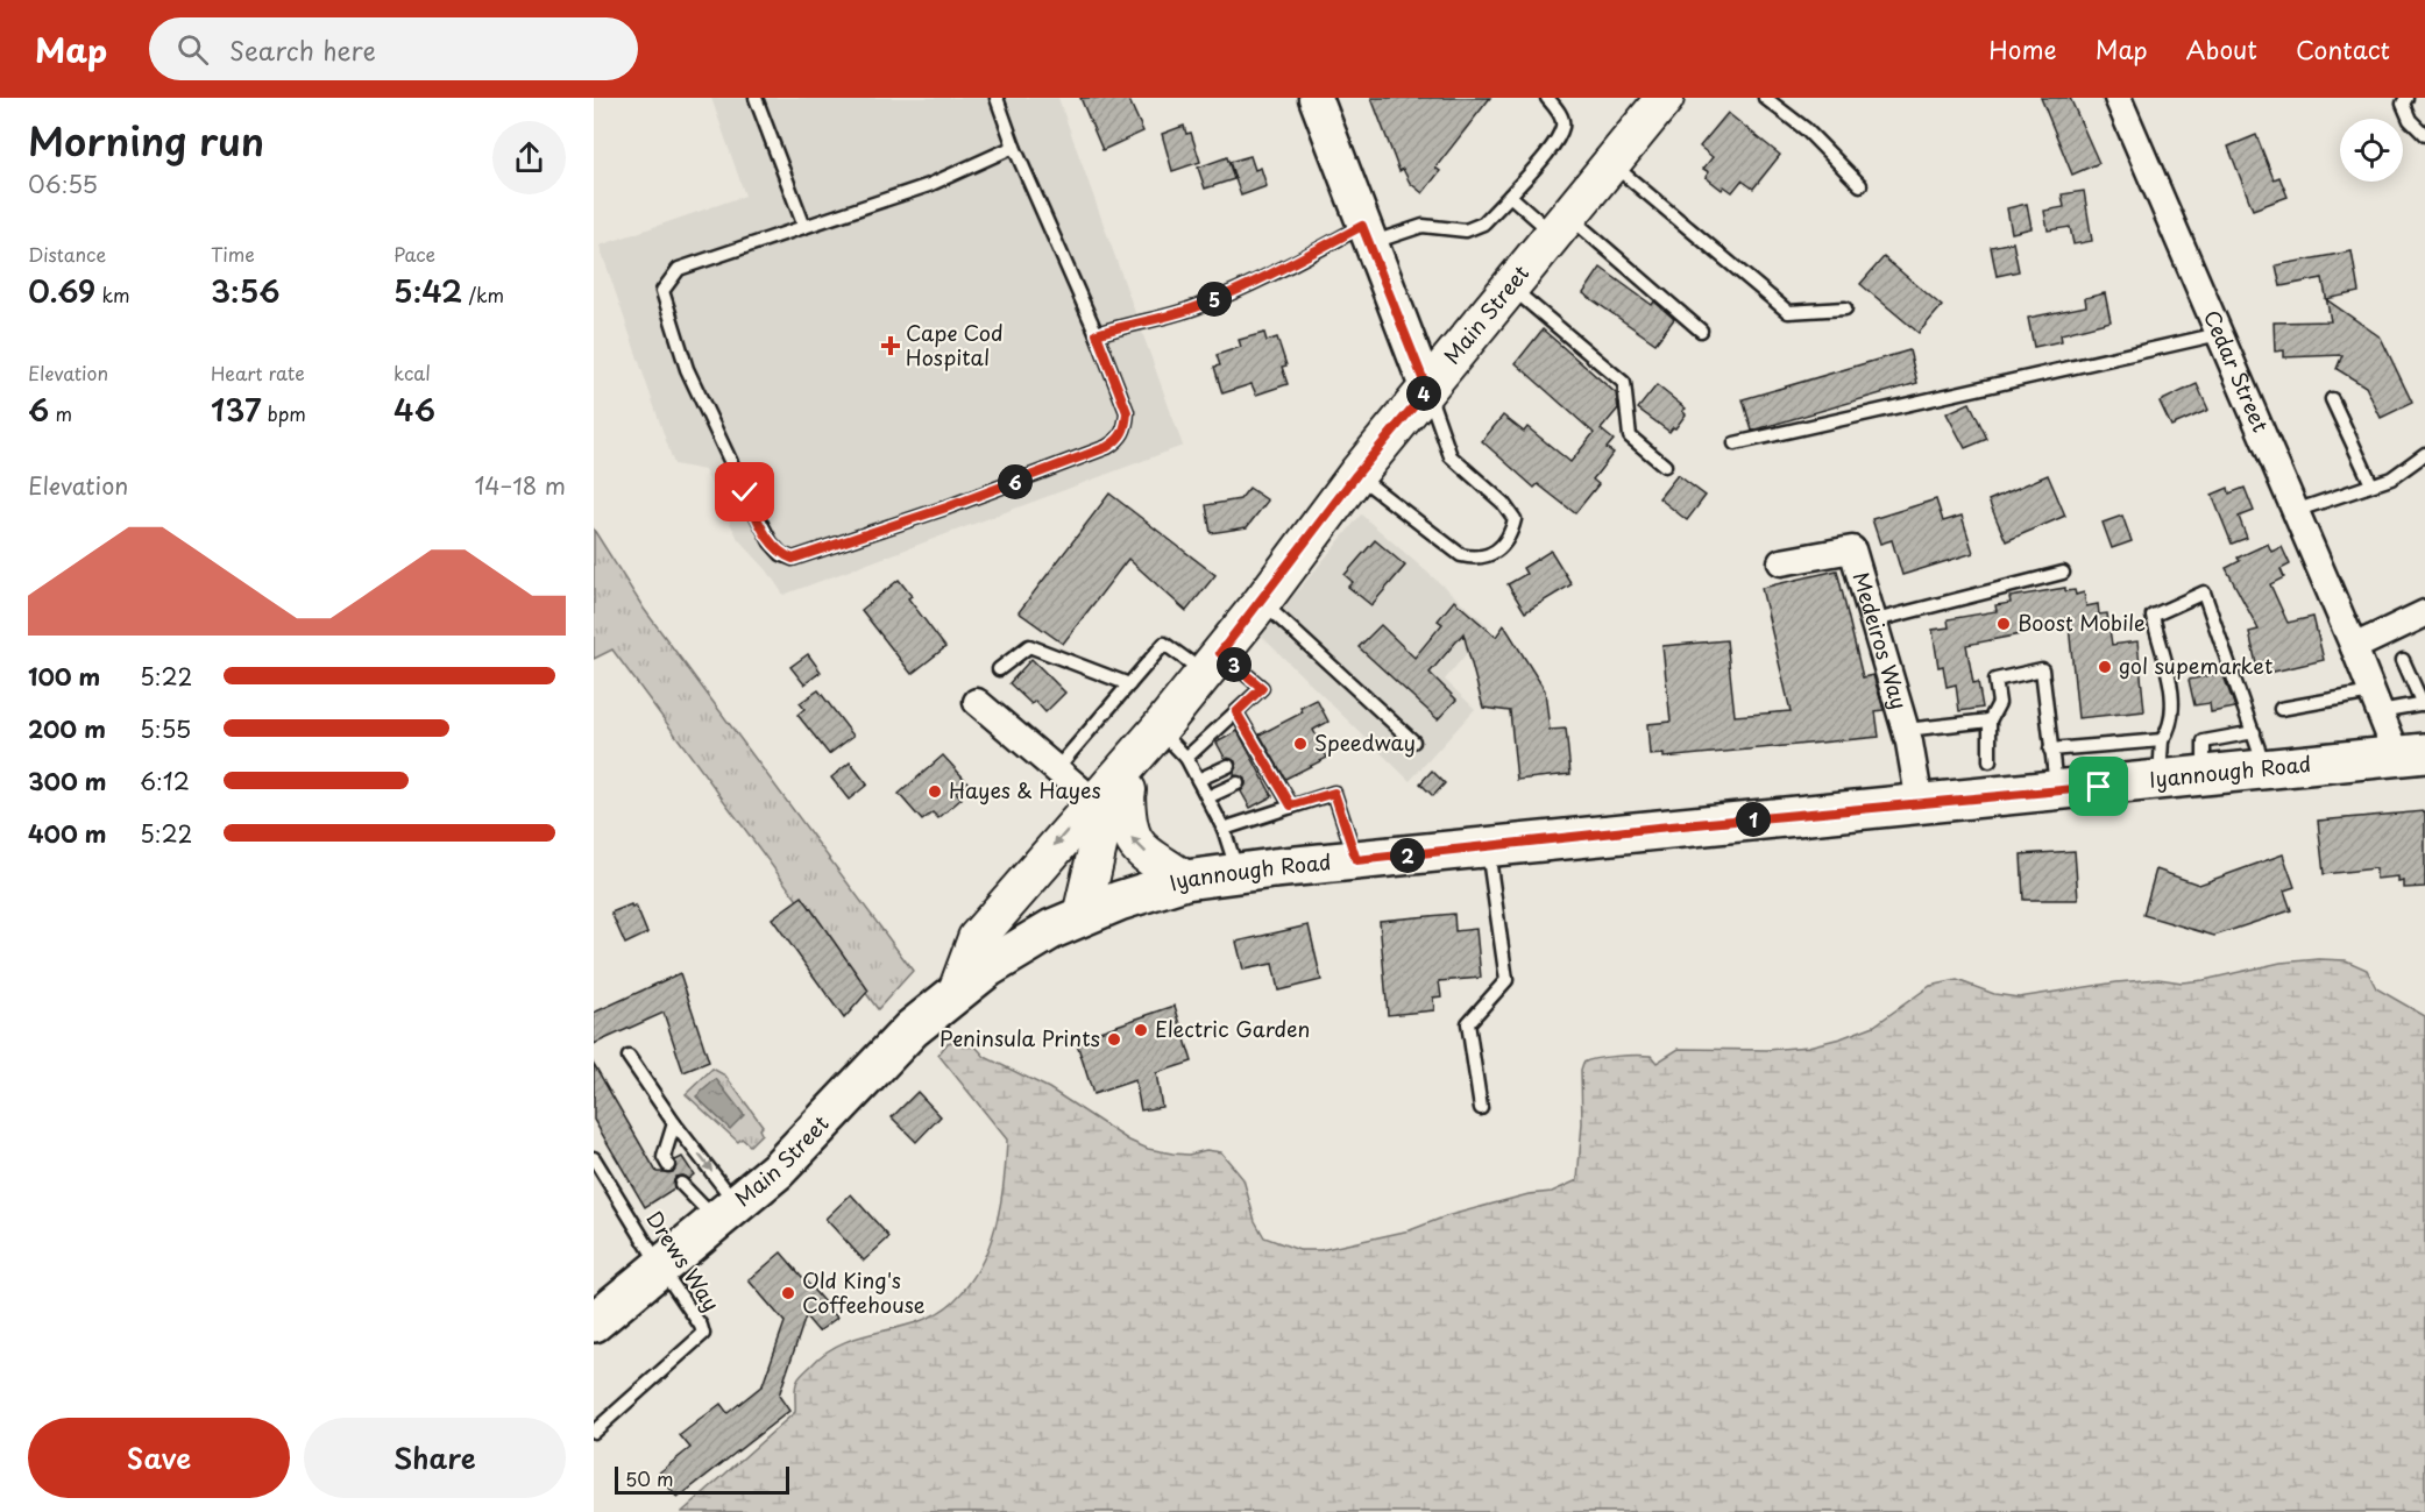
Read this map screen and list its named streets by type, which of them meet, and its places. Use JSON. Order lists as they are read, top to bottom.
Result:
{
  "streets": {
    "main road": ["Main Street", "Iyannough Road"],
    "street": ["Cedar Street", "Medeiros Way"],
    "lane": ["Drews Way"]
  },
  "crossings": [
    ["Main Street", "Iyannough Road"],
    ["Main Street", "Drews Way"],
    ["Cedar Street", "Iyannough Road"],
    ["Medeiros Way", "Iyannough Road"]
  ],
  "places": {
    "health": ["Cape Cod Hospital"],
    "other": [
      "Boost Mobile",
      "gol supemarket",
      "Speedway",
      "Hayes & Hayes",
      "Electric Garden",
      "Peninsula Prints",
      "Old King's Coffeehouse"
    ]
  },
  "scale_bar": "50 m",
  "page": {
    "header": "Map",
    "search": "Search here",
    "nav": [
      "Home",
      "Map",
      "About",
      "Contact"
    ],
    "heading": ["Morning run", "06:55"],
    "stats": [
      ["Distance", "0.69 km"],
      ["Time", "3:56"],
      ["Pace", "5:42 /km"],
      ["Elevation", "6 m"],
      ["Heart rate", "137 bpm"],
      ["kcal", "46"]
    ],
    "pins": [
      "5",
      "4",
      "6",
      "3",
      "1",
      "2"
    ],
    "chart": ["Elevation", "14–18 m"],
    "list": [
      {
        "name": "100 m",
        "note": "5:22"
      },
      {
        "name": "200 m",
        "note": "5:55"
      },
      {
        "name": "300 m",
        "note": "6:12"
      },
      {
        "name": "400 m",
        "note": "5:22"
      }
    ],
    "buttons": ["Save", "Share"],
    "scale": "50 m"
  }
}
